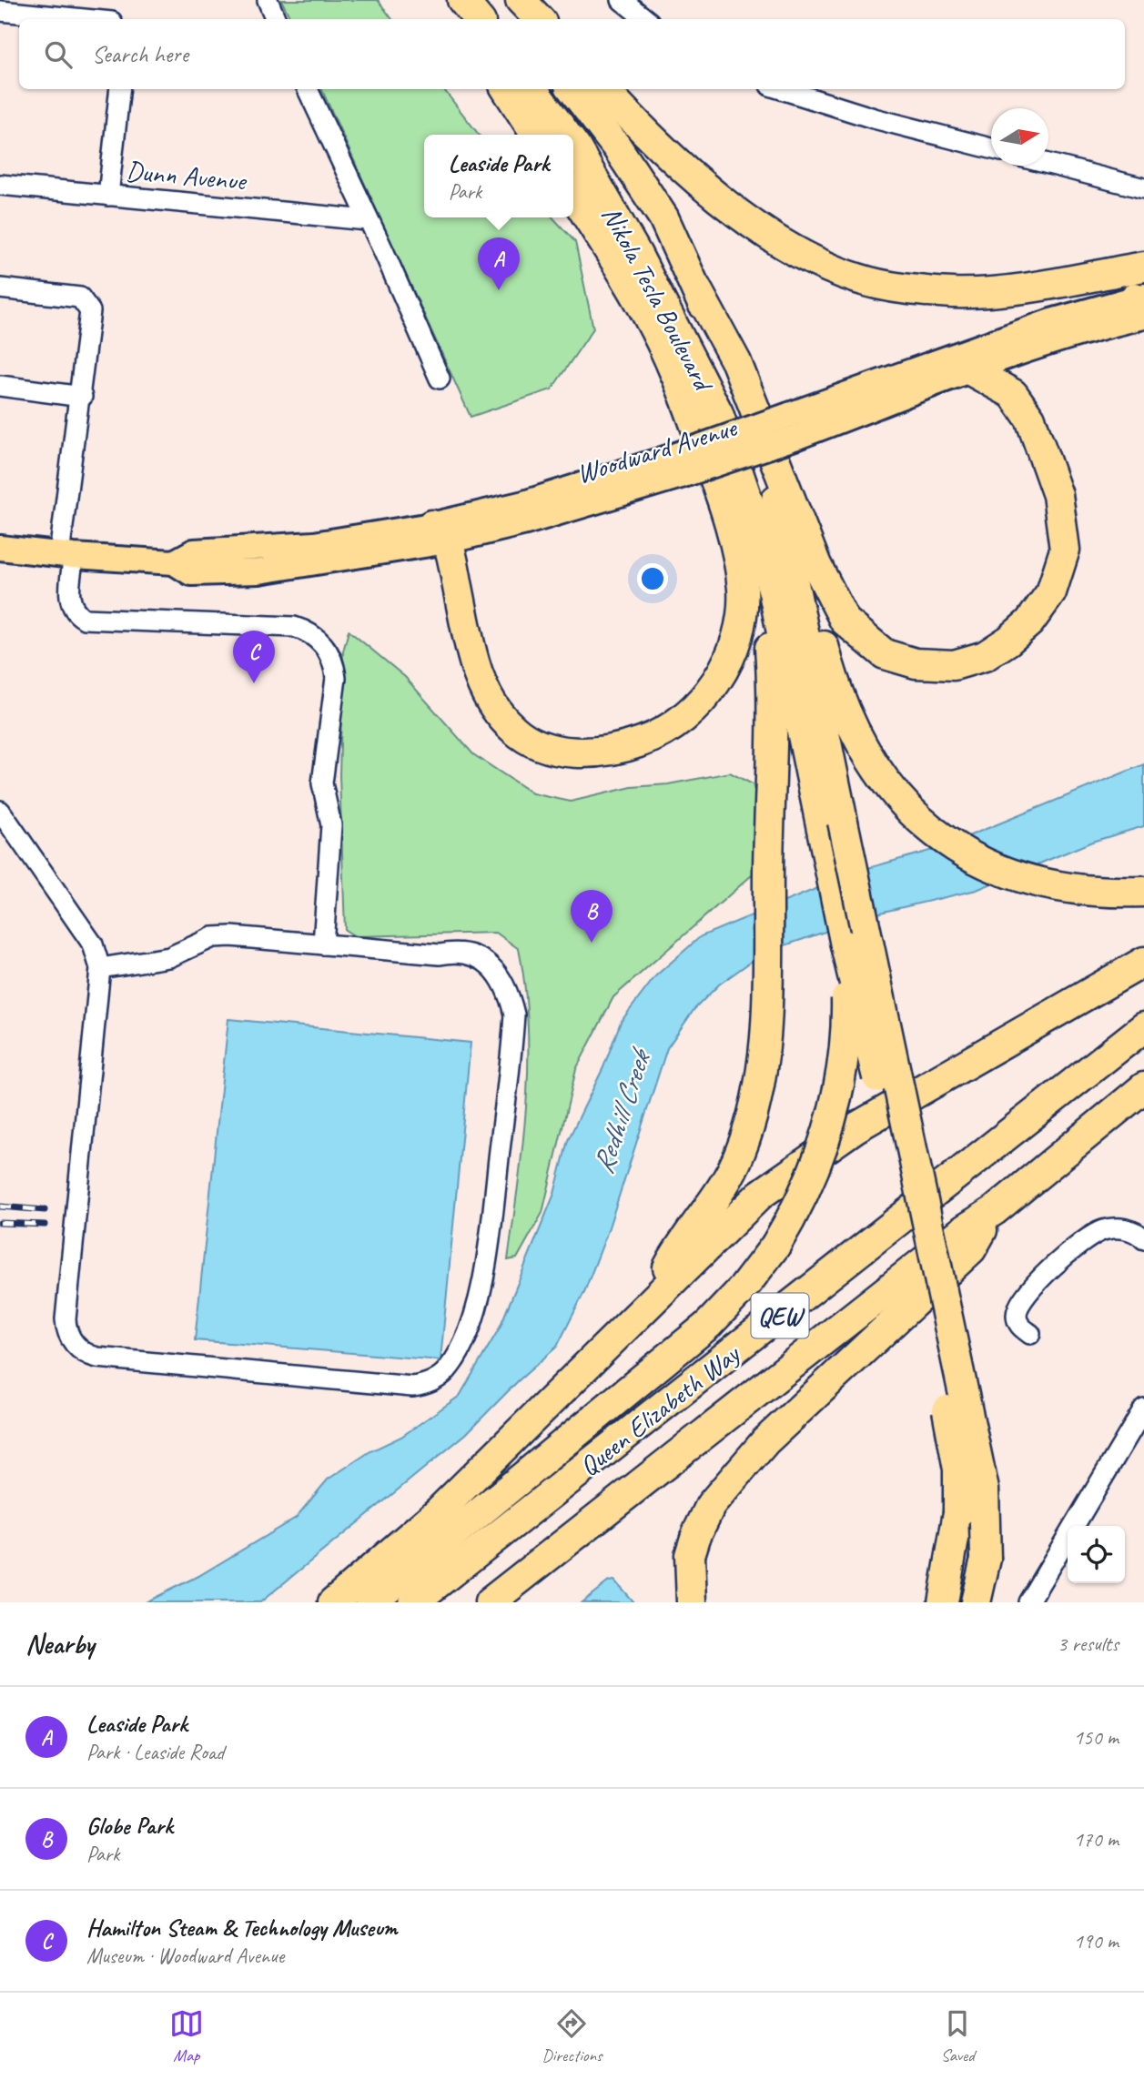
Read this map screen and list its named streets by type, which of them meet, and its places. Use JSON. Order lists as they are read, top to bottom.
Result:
{
  "streets": {
    "highway": ["Nikola Tesla Boulevard", "QEW", "Queen Elizabeth Way"],
    "main road": ["Woodward Avenue"],
    "street": ["Dunn Avenue"]
  },
  "water": ["Redhill Creek"],
  "north": "right",
  "page": {
    "search": "Search here",
    "popup": ["Leaside Park", "Park"],
    "pins": ["A", "C", "B"],
    "heading": ["Nearby", "3 results"],
    "list": [
      {
        "mark": "A",
        "name": "Leaside Park",
        "note": "Park · Leaside Road",
        "value": "150 m"
      },
      {
        "mark": "B",
        "name": "Globe Park",
        "note": "Park",
        "value": "170 m"
      },
      {
        "mark": "C",
        "name": "Hamilton Steam & Technology Museum",
        "note": "Museum · Woodward Avenue",
        "value": "190 m"
      }
    ],
    "nav": ["Map", "Directions", "Saved"]
  }
}
